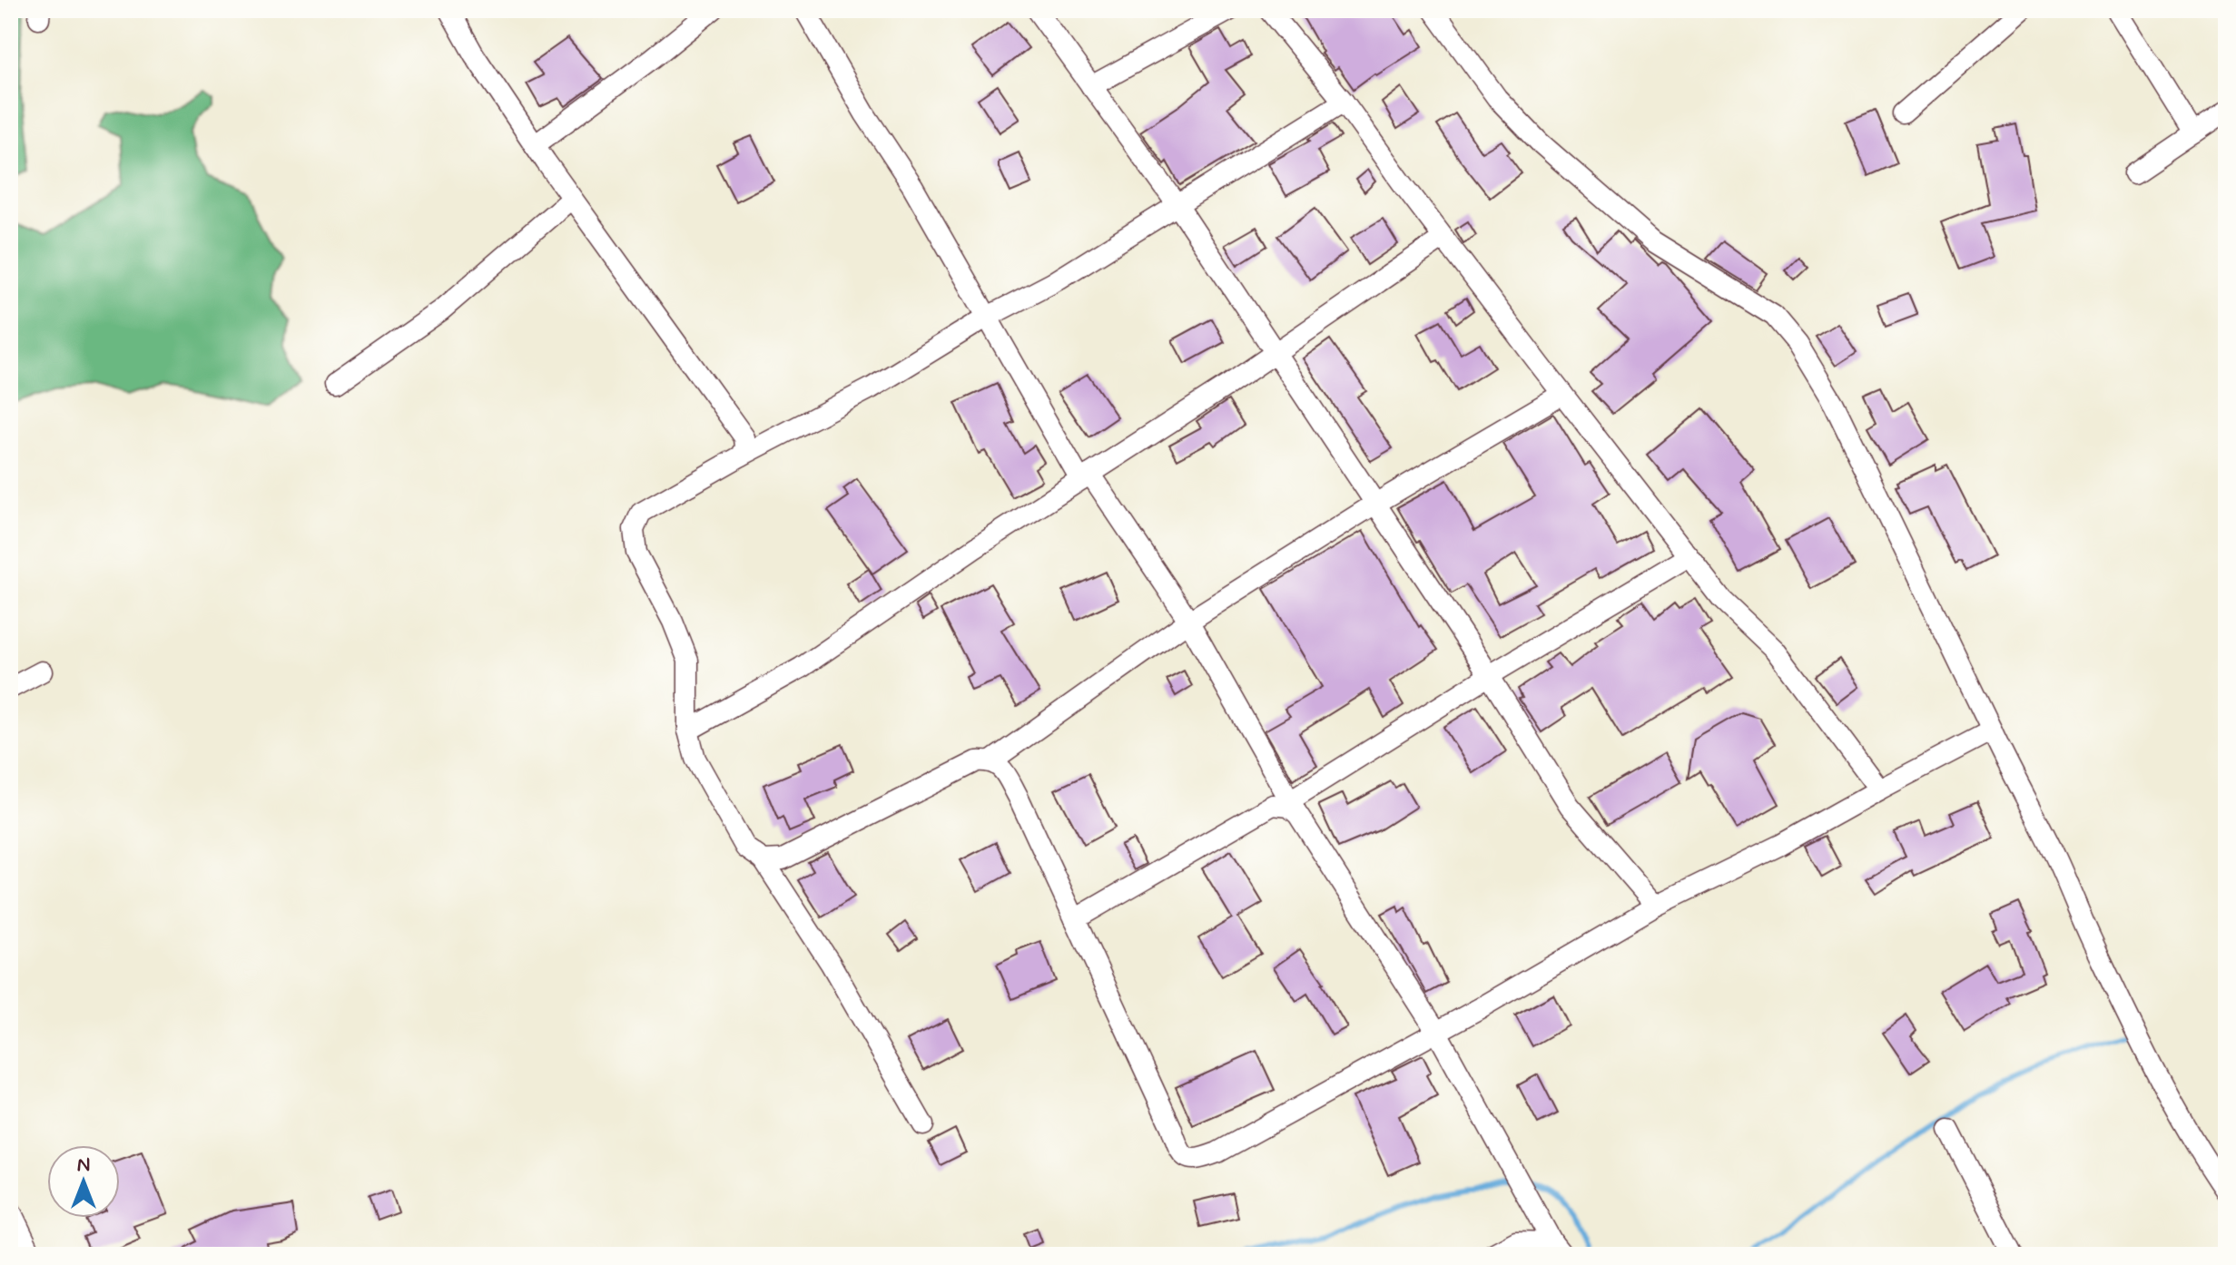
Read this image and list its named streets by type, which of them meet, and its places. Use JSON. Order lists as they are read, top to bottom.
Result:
{
  "north": "top"
}
